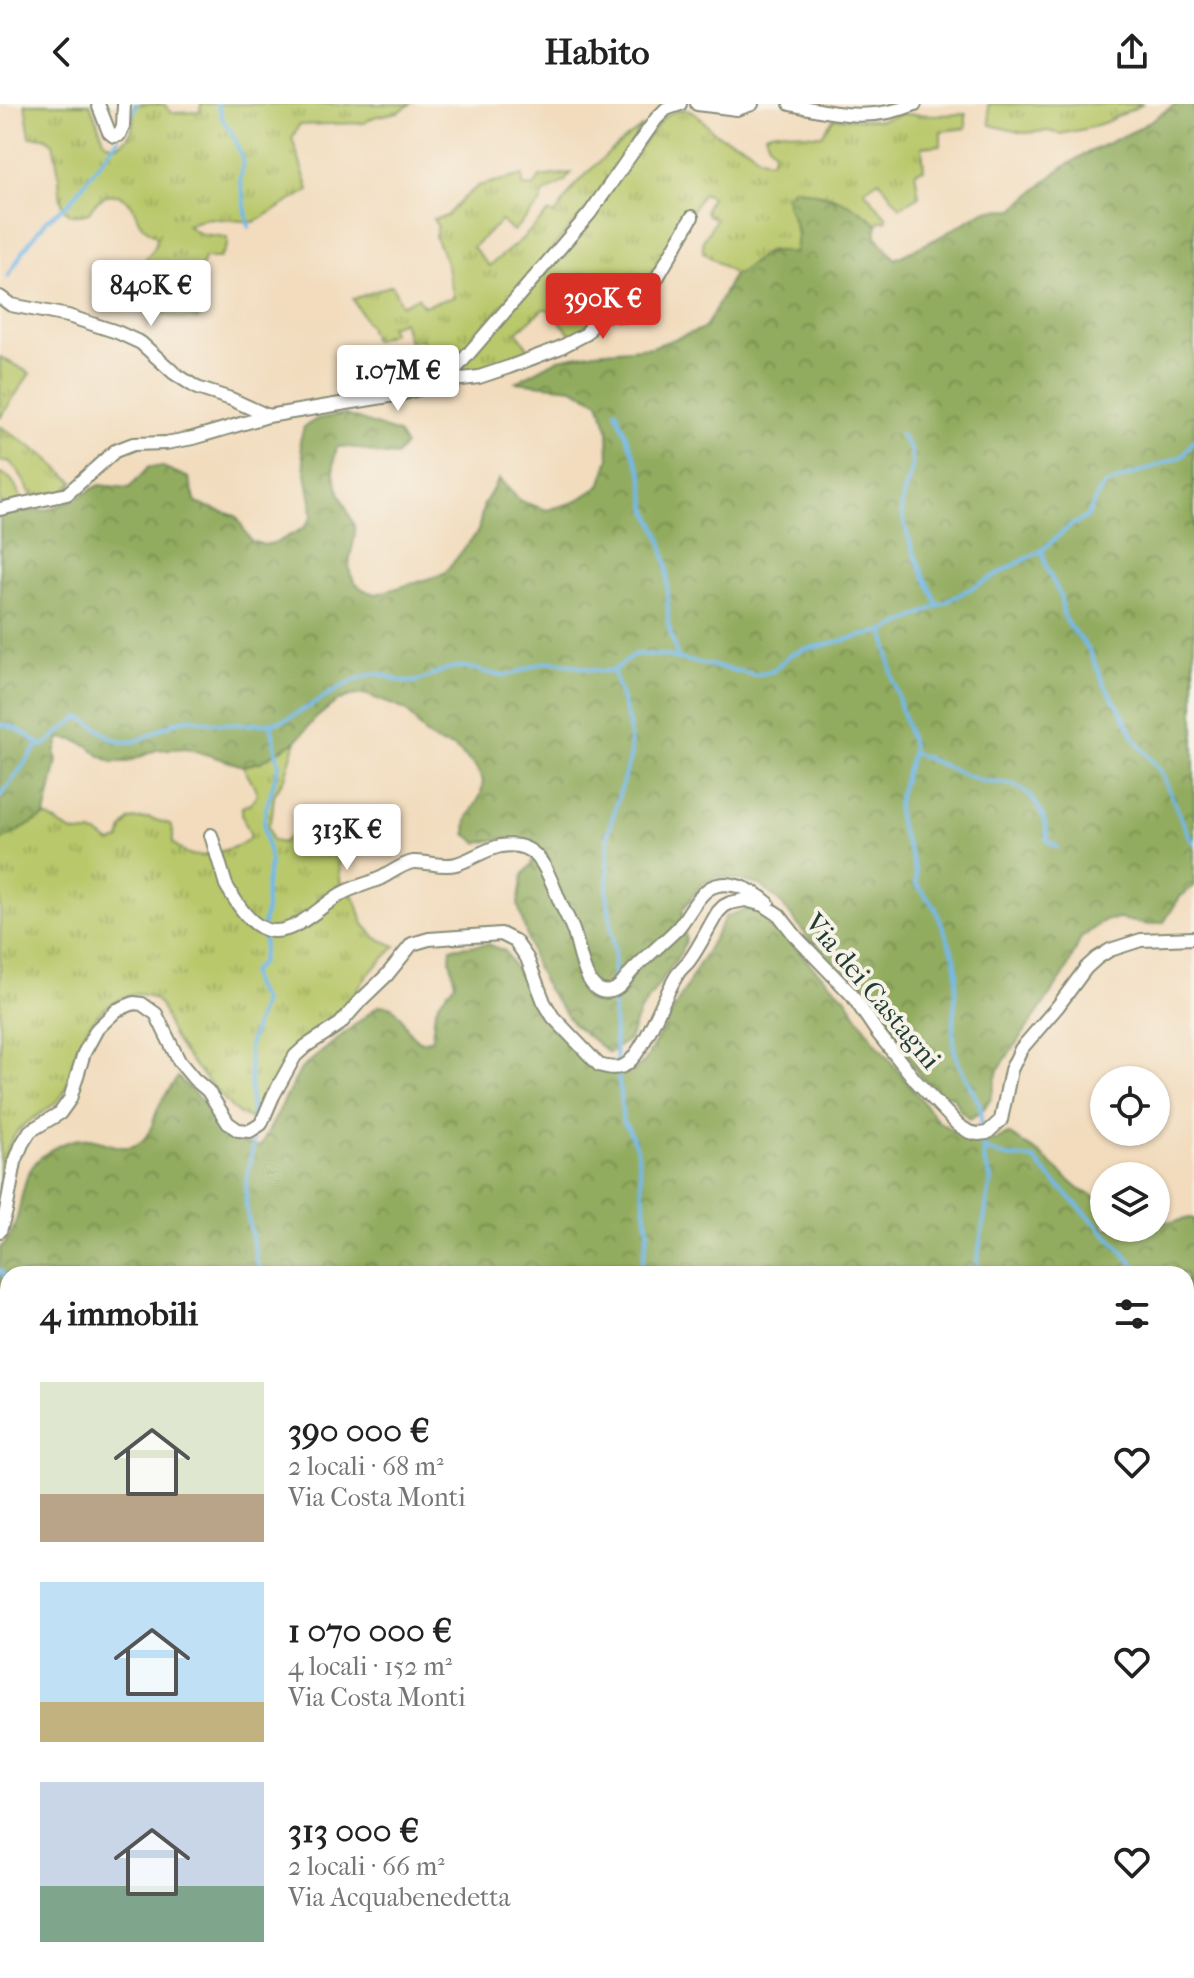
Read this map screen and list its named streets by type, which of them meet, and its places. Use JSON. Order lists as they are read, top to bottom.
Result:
{
  "streets": {
    "street": ["Via dei Castagni"]
  },
  "page": {
    "header": "Habito",
    "price": [
      "840K €",
      "390K €",
      "1.07M €",
      "313K €"
    ],
    "heading": "4 immobili",
    "list": [
      {
        "name": "390 000 €",
        "note": "2 locali · 68 m² · Via Costa Monti"
      },
      {
        "name": "1 070 000 €",
        "note": "4 locali · 152 m² · Via Costa Monti"
      },
      {
        "name": "313 000 €",
        "note": "2 locali · 66 m² · Via Acquabenedetta"
      }
    ]
  }
}
